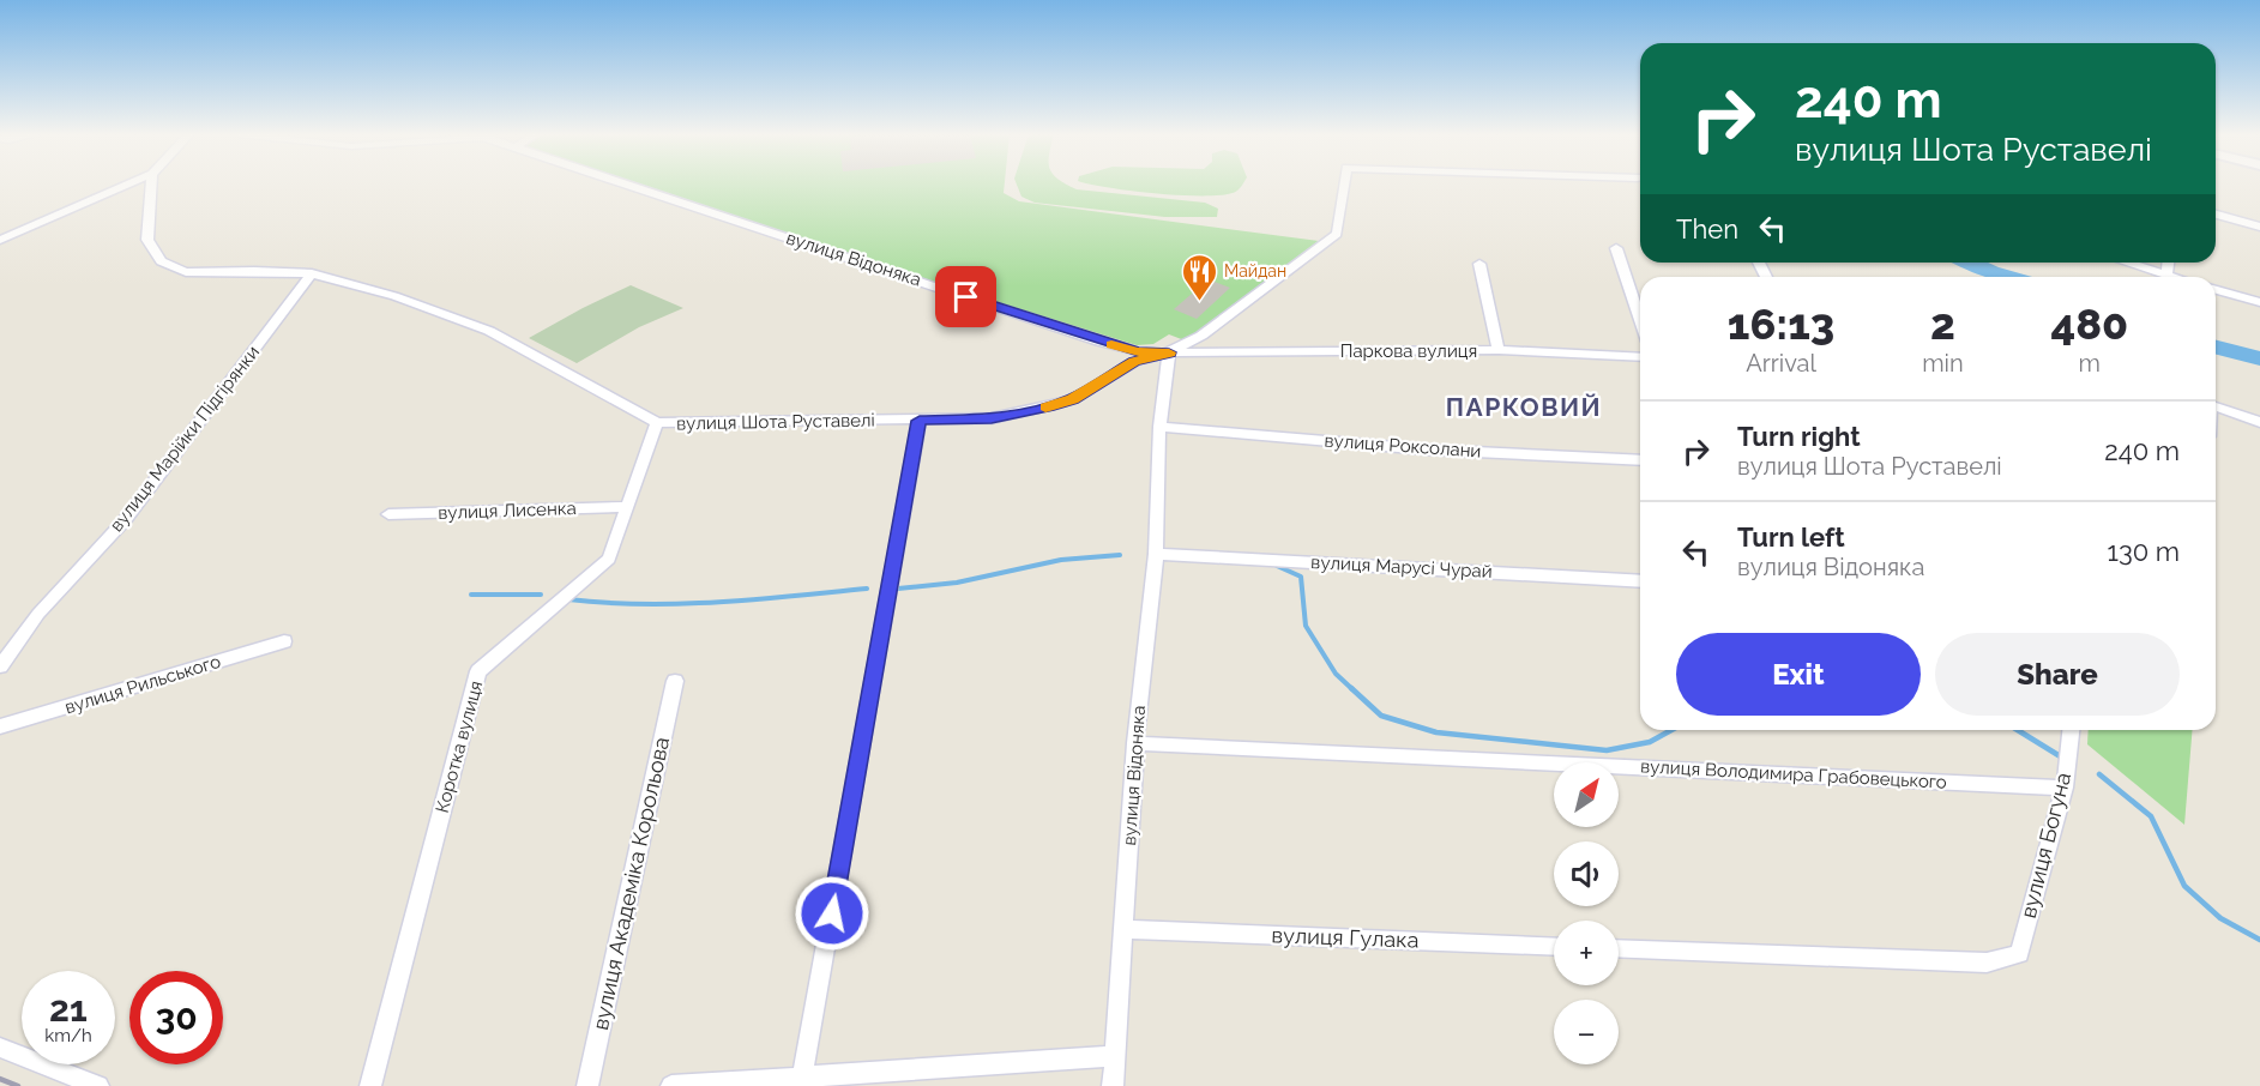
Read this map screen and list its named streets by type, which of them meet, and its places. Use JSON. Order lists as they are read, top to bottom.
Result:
{
  "streets": {
    "street": [
      "вулиця Відоняка",
      "Паркова вулиця",
      "вулиця Шота Руставелі",
      "вулиця Марійки Підгірянки",
      "вулиця Роксолани",
      "вулиця Лисенка",
      "вулиця Марусі Чурай",
      "вулиця Рильського",
      "Коротка вулиця",
      "вулиця Володимира Грабовецького",
      "вулиця Богуна",
      "вулиця Академіка Корольова",
      "вулиця Гулака"
    ]
  },
  "crossings": [
    ["вулиця Відоняка", "Паркова вулиця"],
    ["вулиця Відоняка", "вулиця Шота Руставелі"],
    ["вулиця Відоняка", "вулиця Роксолани"],
    ["вулиця Відоняка", "вулиця Марусі Чурай"],
    ["вулиця Відоняка", "вулиця Володимира Грабовецького"],
    ["вулиця Відоняка", "вулиця Гулака"],
    ["Паркова вулиця", "вулиця Шота Руставелі"],
    ["вулиця Шота Руставелі", "вулиця Марійки Підгірянки"],
    ["вулиця Шота Руставелі", "Коротка вулиця"],
    ["вулиця Лисенка", "Коротка вулиця"],
    ["вулиця Володимира Грабовецького", "вулиця Богуна"]
  ],
  "districts": ["ПАРКОВИЙ"],
  "places": {
    "restaurant": ["Майдан"]
  },
  "north": "top right",
  "page": {
    "turn": ["240 m", "вулиця Шота Руставелі"],
    "then": "Then",
    "eta": [
      "16:13",
      "Arrival",
      "2",
      "min",
      "480",
      "m"
    ],
    "list": [
      {
        "name": "Turn right",
        "note": "вулиця Шота Руставелі",
        "value": "240 m"
      },
      {
        "name": "Turn left",
        "note": "вулиця Відоняка",
        "value": "130 m"
      }
    ],
    "buttons": ["Exit", "Share"],
    "map_buttons": ["+", "−"],
    "speed": "21 km/h",
    "limit": "30"
  }
}
